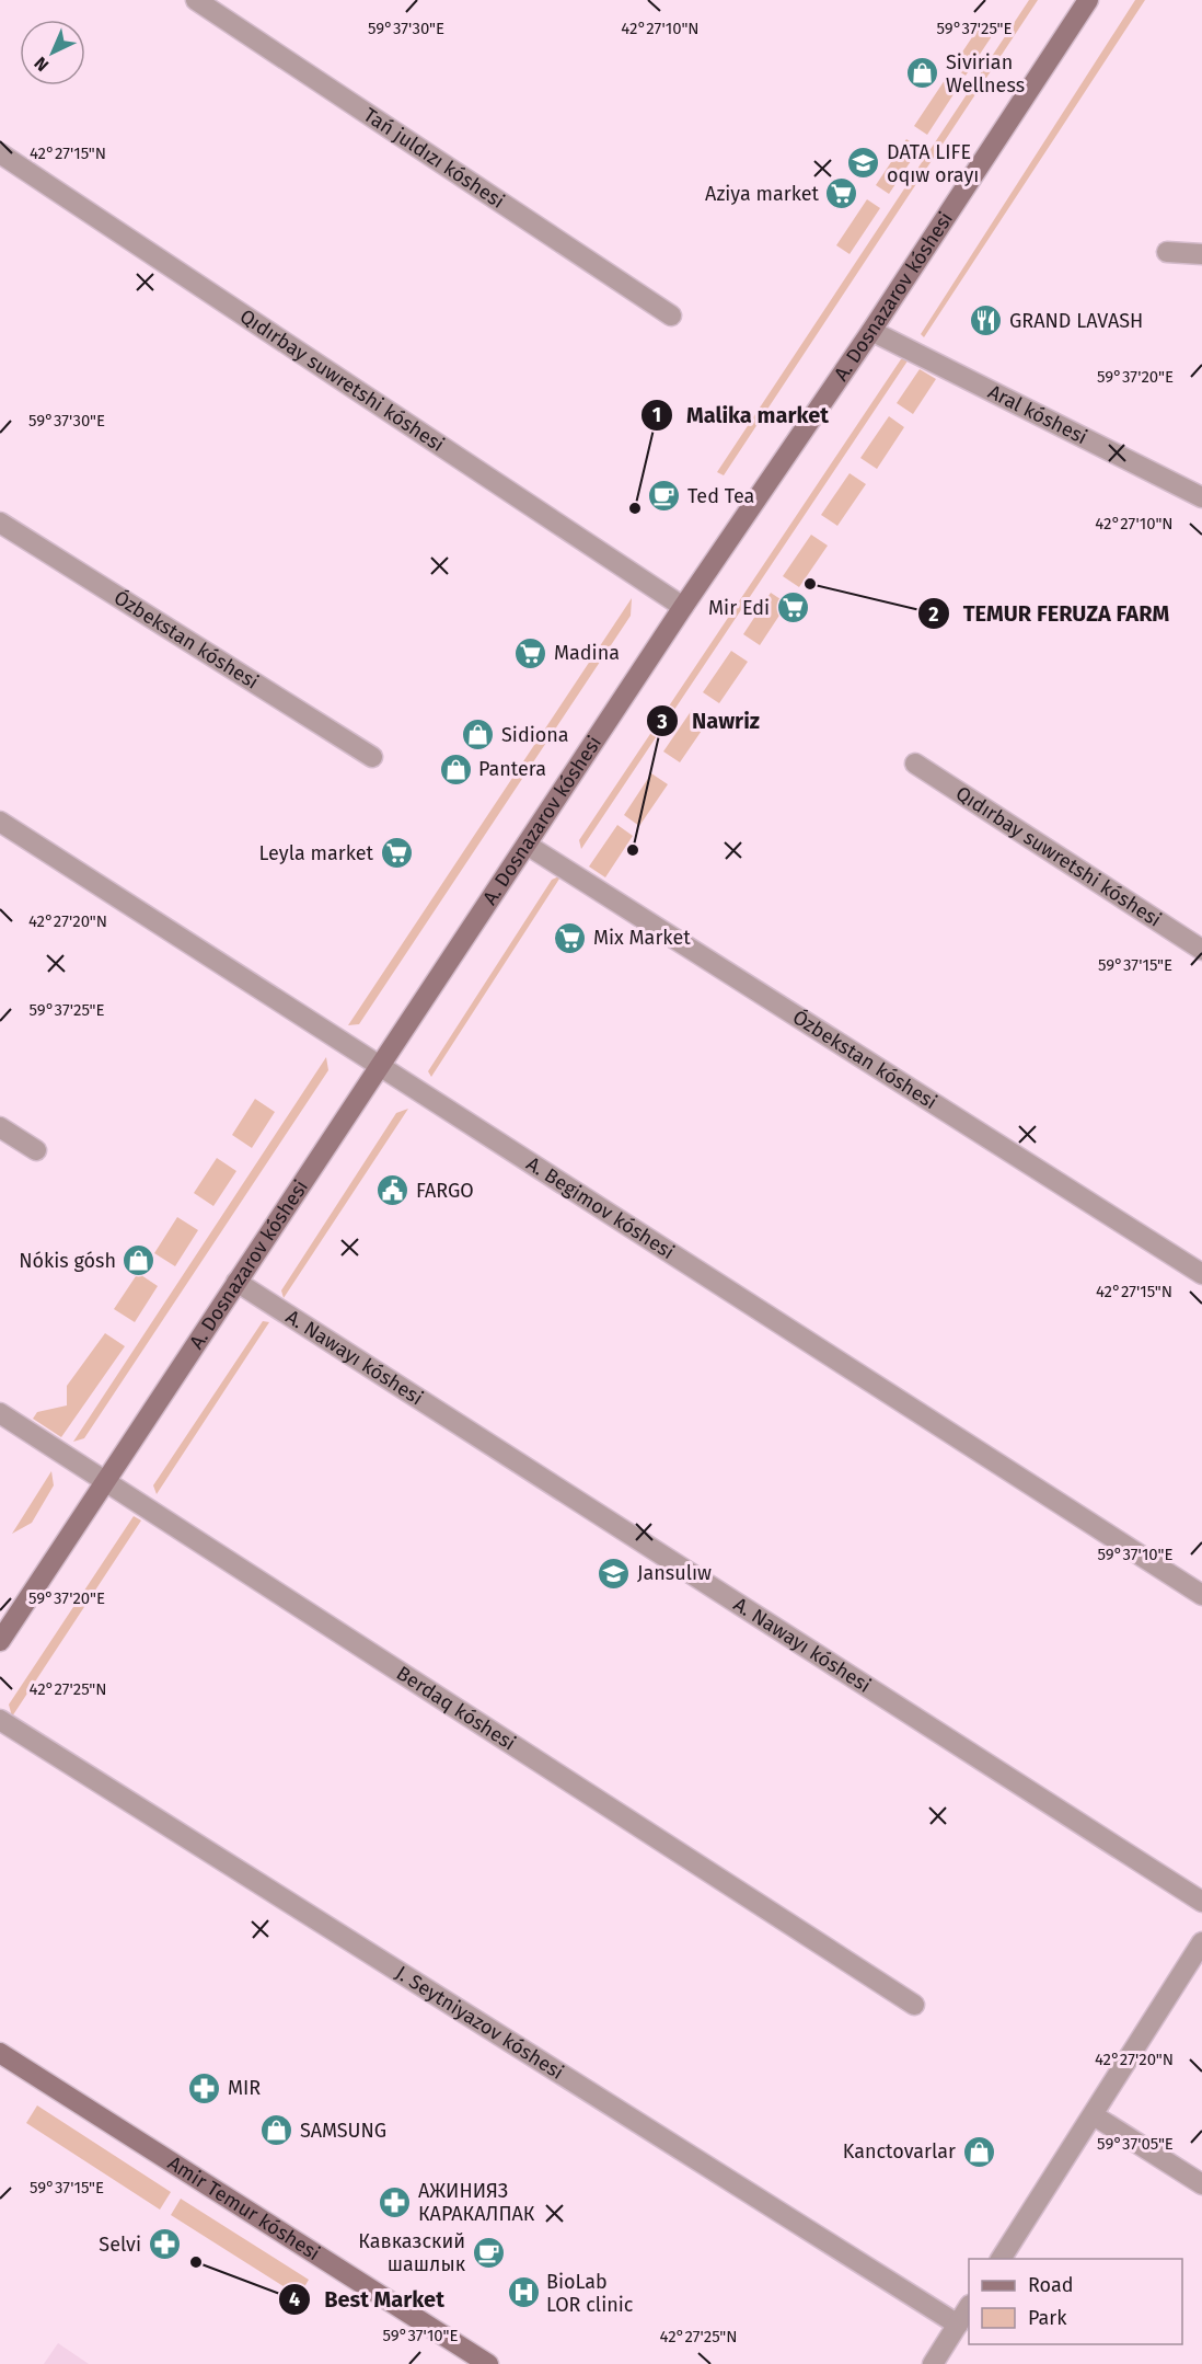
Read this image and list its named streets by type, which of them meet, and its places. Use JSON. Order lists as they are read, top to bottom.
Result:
{
  "streets": {
    "main road": ["A. Dosnazarov kóshesi", "Amir Temur kóshesi"],
    "street": [
      "Tań juldızı kóshesi",
      "Qıdırbay suwretshi kóshesi",
      "Aral kóshesi",
      "Ózbekstan kóshesi",
      "A. Begimov kóshesi",
      "A. Nawayı kóshesi",
      "Berdaq kóshesi",
      "J. Seytniyazov kóshesi"
    ]
  },
  "crossings": [
    ["A. Dosnazarov kóshesi", "Qıdırbay suwretshi kóshesi"],
    ["A. Dosnazarov kóshesi", "Aral kóshesi"],
    ["A. Dosnazarov kóshesi", "Ózbekstan kóshesi"],
    ["A. Dosnazarov kóshesi", "A. Begimov kóshesi"],
    ["A. Dosnazarov kóshesi", "A. Nawayı kóshesi"],
    ["A. Dosnazarov kóshesi", "Berdaq kóshesi"]
  ],
  "places": {
    "shop": [
      "Sivirian Wellness",
      "Sidiona",
      "Pantera",
      "Nókis gósh",
      "SAMSUNG",
      "Kanctovarlar"
    ],
    "school or university": ["DATA LIFE oqıw orayı", "Jansulıw"],
    "supermarket": [
      "Aziya market",
      "Mir Edi",
      "Madina",
      "Leyla market",
      "Mix Market"
    ],
    "restaurant": ["GRAND LAVASH"],
    "cafe": ["Ted Tea", "Кавказский шашлык"],
    "other": [
      "Malika market",
      "TEMUR FERUZA FARM",
      "Nawriz",
      "Best Market"
    ],
    "public building": ["FARGO"],
    "pharmacy": ["MIR", "АЖИНИЯЗ КАРАКАЛПАК", "Selvi"],
    "hospital": ["BioLab LOR clinic"]
  },
  "legend": ["Road", "Park"],
  "north": "bottom left",
  "coordinates": [
    "42°27'10\"N",
    "59°37'30\"E",
    "59°37'25\"E",
    "42°27'15\"N",
    "59°37'20\"E",
    "42°27'20\"N",
    "59°37'15\"E",
    "59°37'10\"E",
    "42°27'25\"N",
    "59°37'05\"E"
  ]
}
